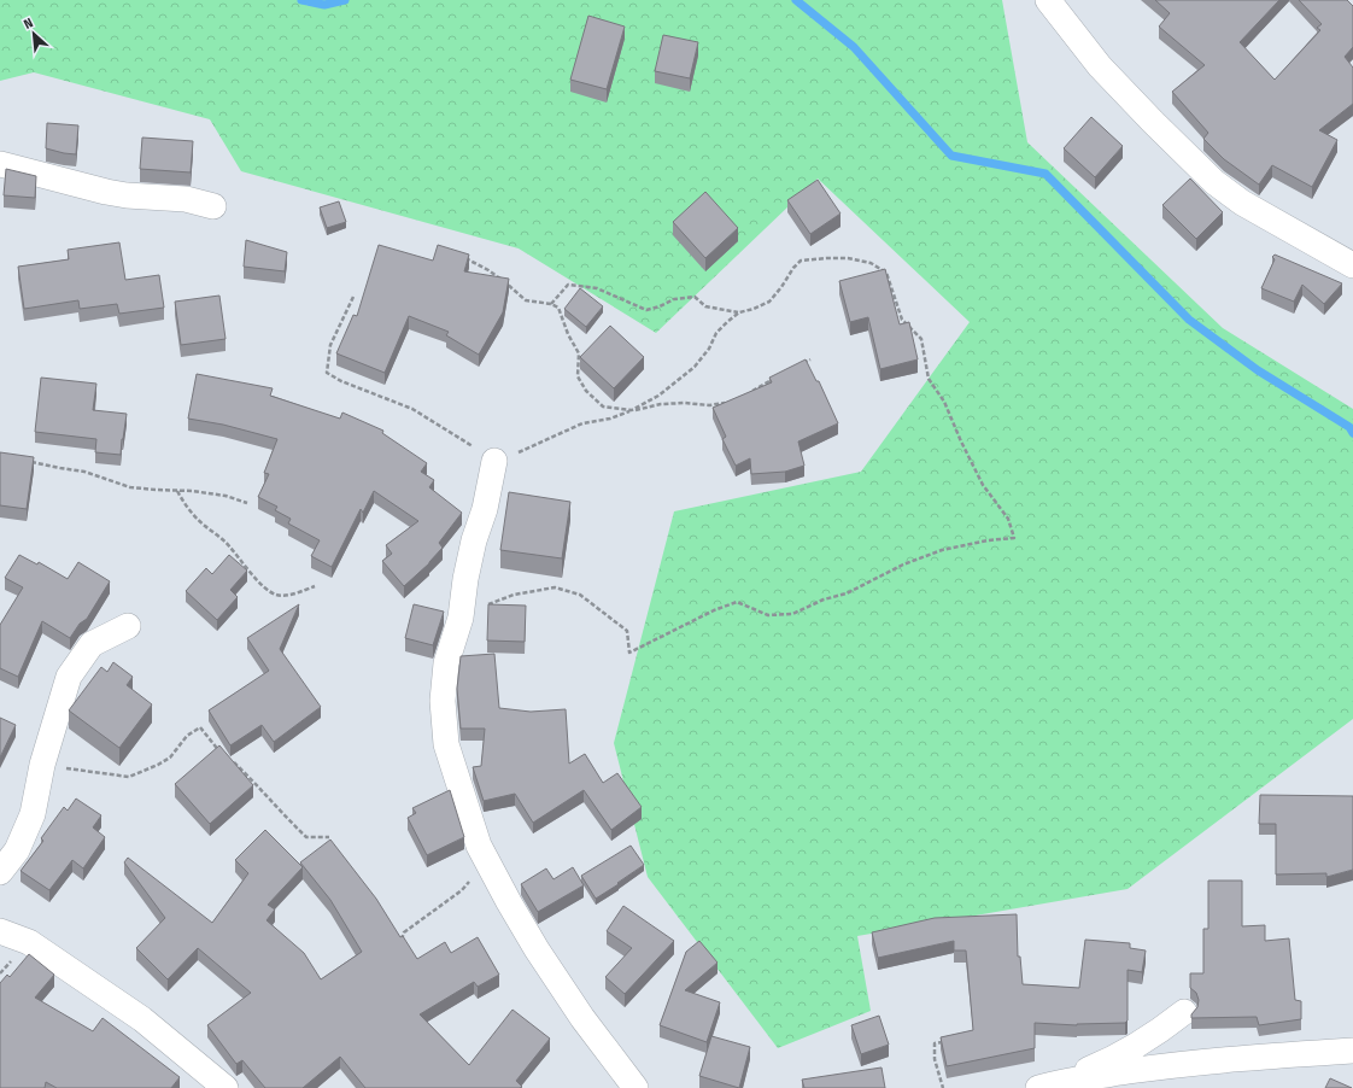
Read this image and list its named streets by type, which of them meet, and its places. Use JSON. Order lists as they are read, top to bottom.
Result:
{
  "north": "top left"
}
